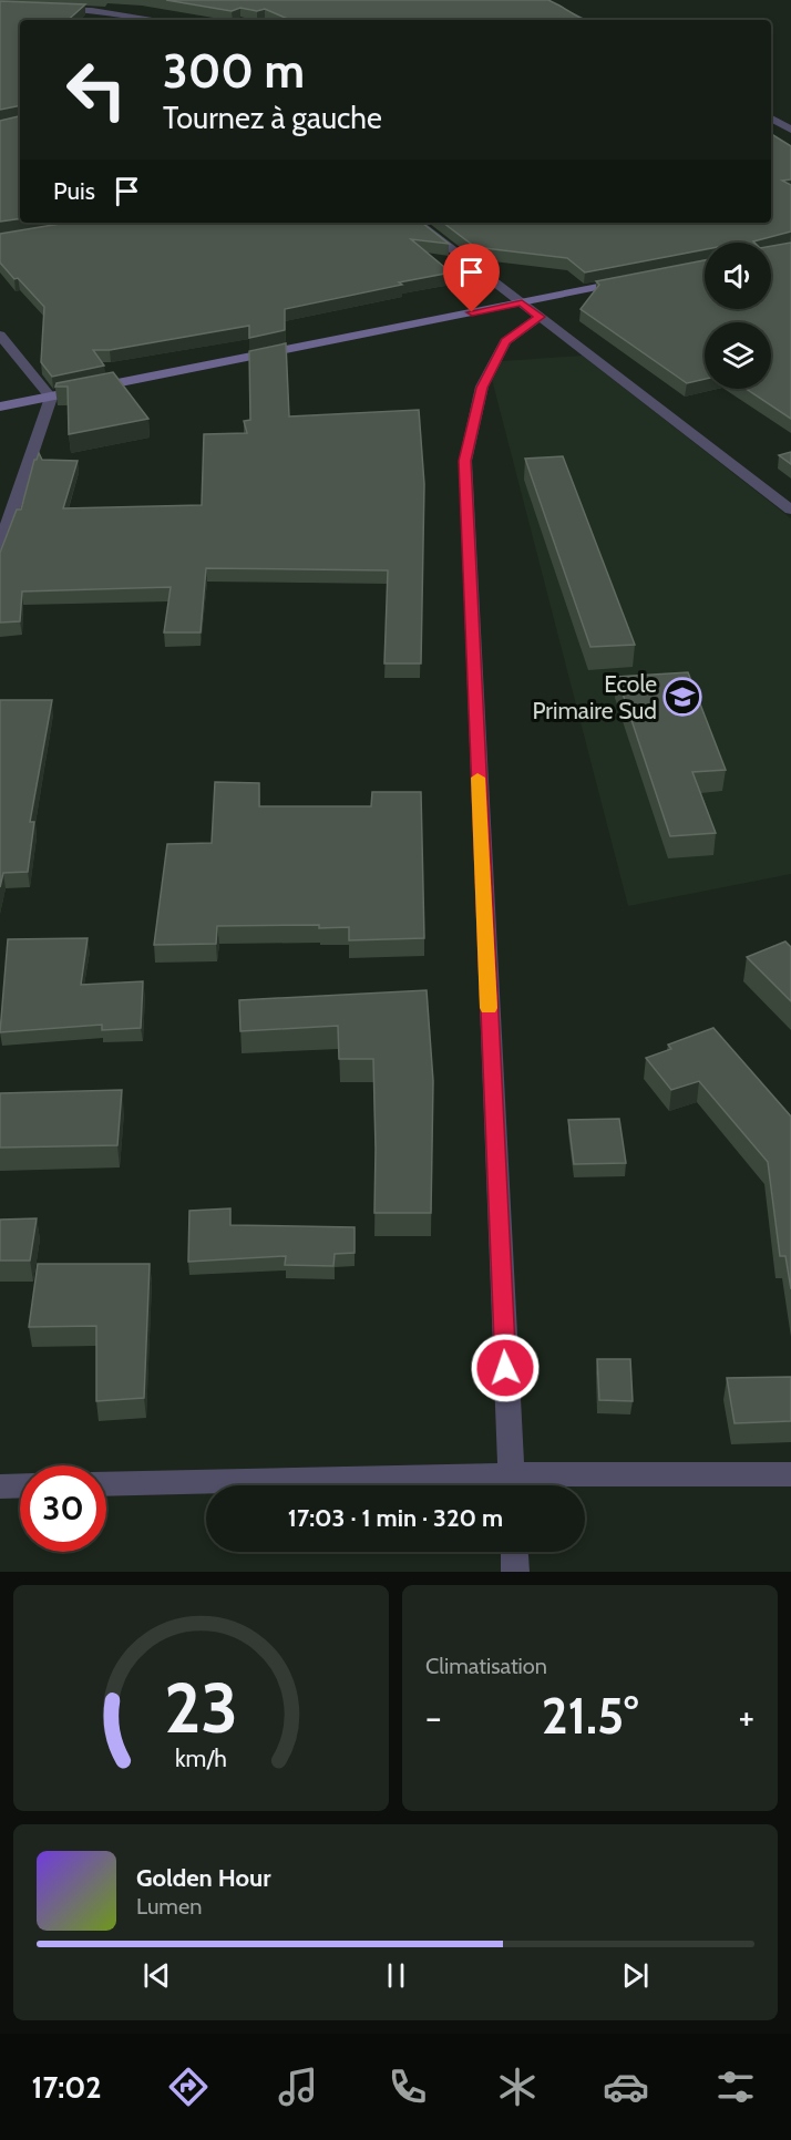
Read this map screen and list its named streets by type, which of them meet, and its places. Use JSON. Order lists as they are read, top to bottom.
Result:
{
  "places": {
    "school or university": ["Ecole Primaire Sud"]
  },
  "page": {
    "turn": ["300 m", "Tournez à gauche"],
    "then": "Puis",
    "limit": "30",
    "trip": "17:03 · 1 min · 320 m",
    "tile": "Climatisation",
    "heat": ["−", "21.5°", "+"],
    "song": ["Golden Hour", "Lumen"],
    "tabs": "17:02",
    "gauge": ["23", "km/h"]
  }
}
